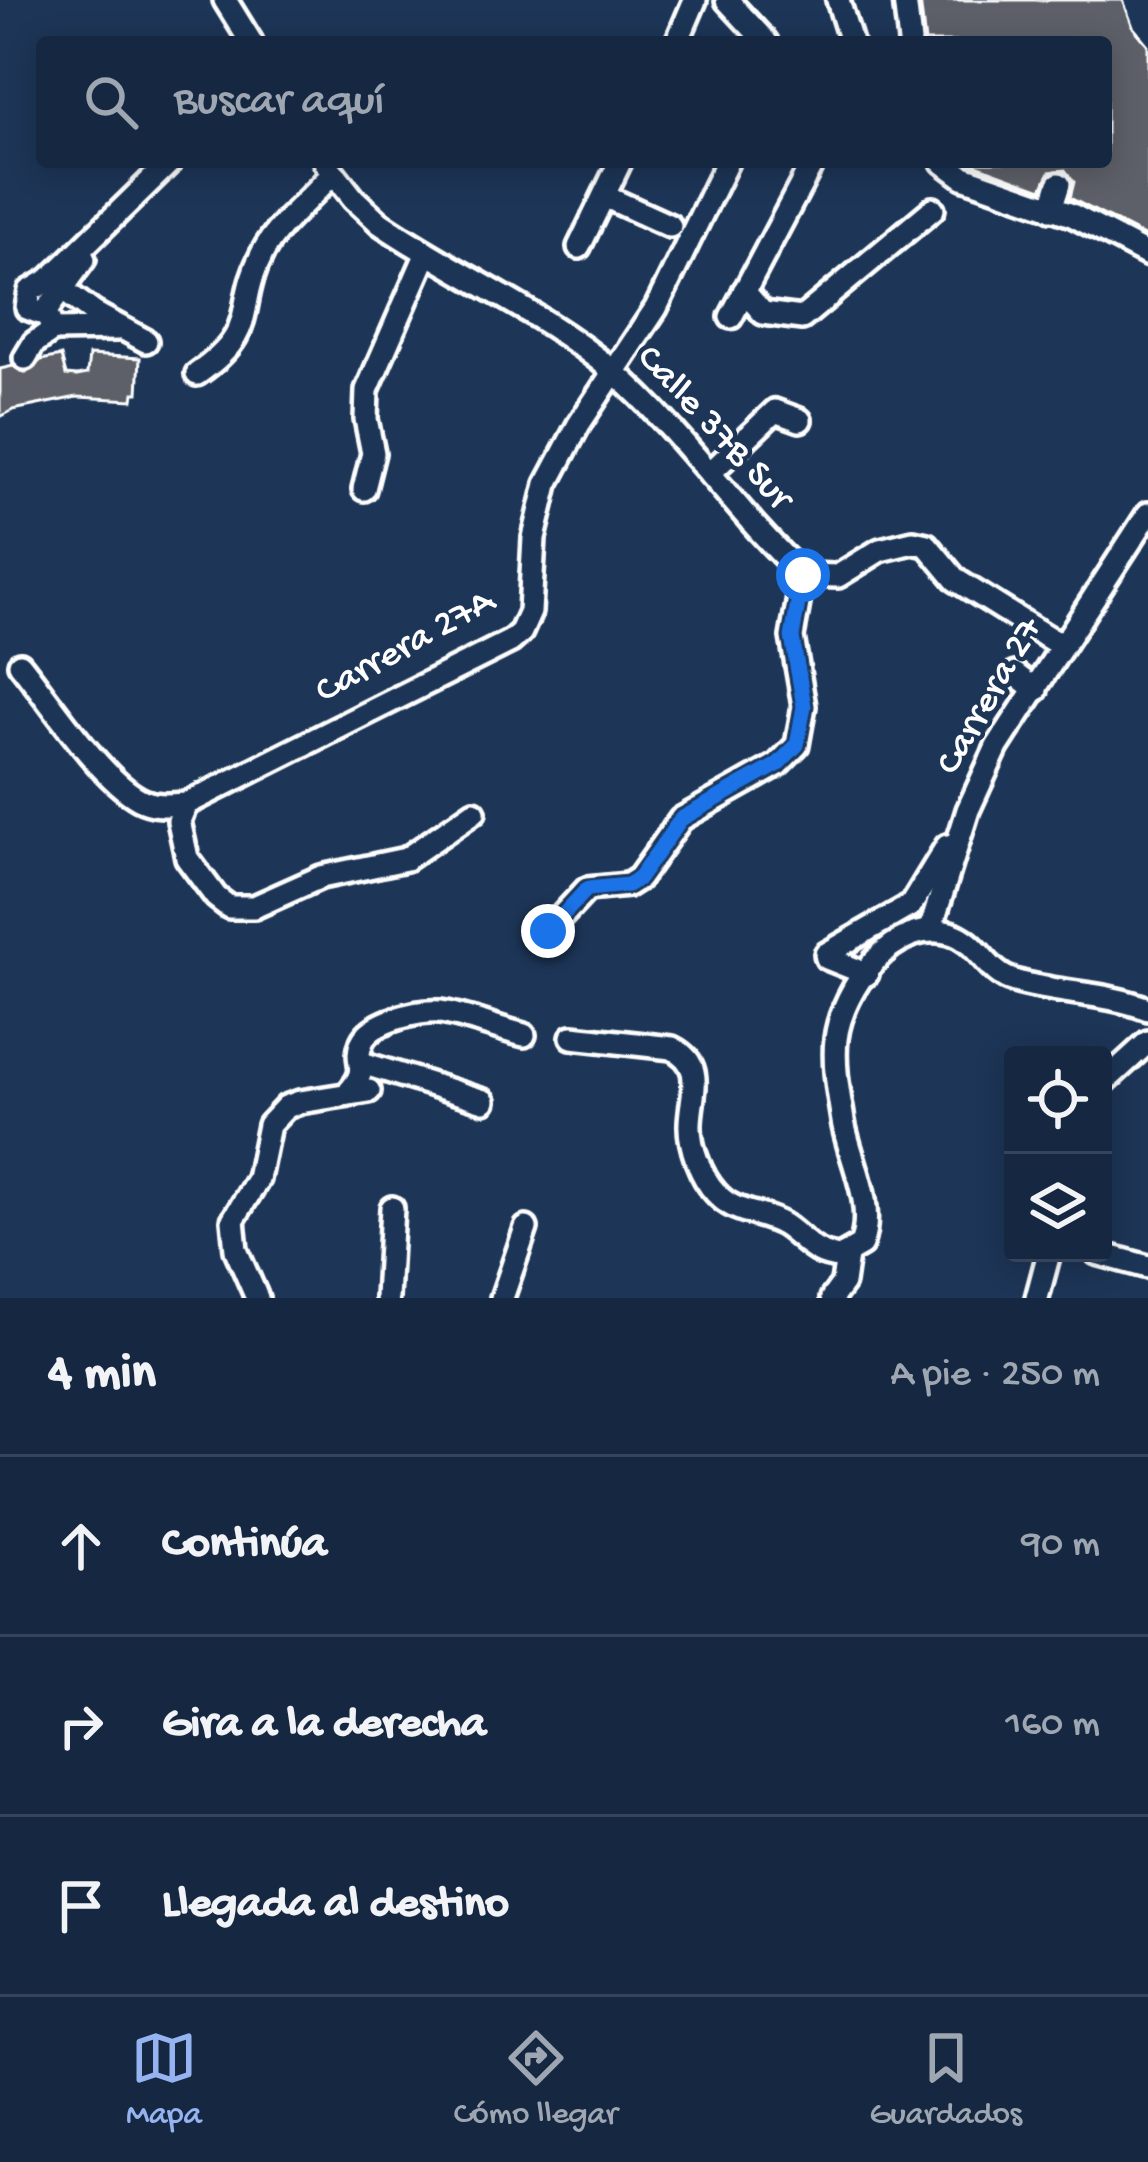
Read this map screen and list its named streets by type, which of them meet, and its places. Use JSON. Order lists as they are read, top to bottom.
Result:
{
  "streets": {
    "street": ["Calle 37B Sur", "Carrera 27A", "Carrera 27"]
  },
  "crossings": [
    ["Calle 37B Sur", "Carrera 27A"]
  ],
  "page": {
    "search": "Buscar aquí",
    "heading": ["4 min", "A pie · 250 m"],
    "list": [
      ["Continúa", "90 m"],
      ["Gira a la derecha", "160 m"],
      "Llegada al destino"
    ],
    "nav": ["Mapa", "Cómo llegar", "Guardados"]
  }
}
